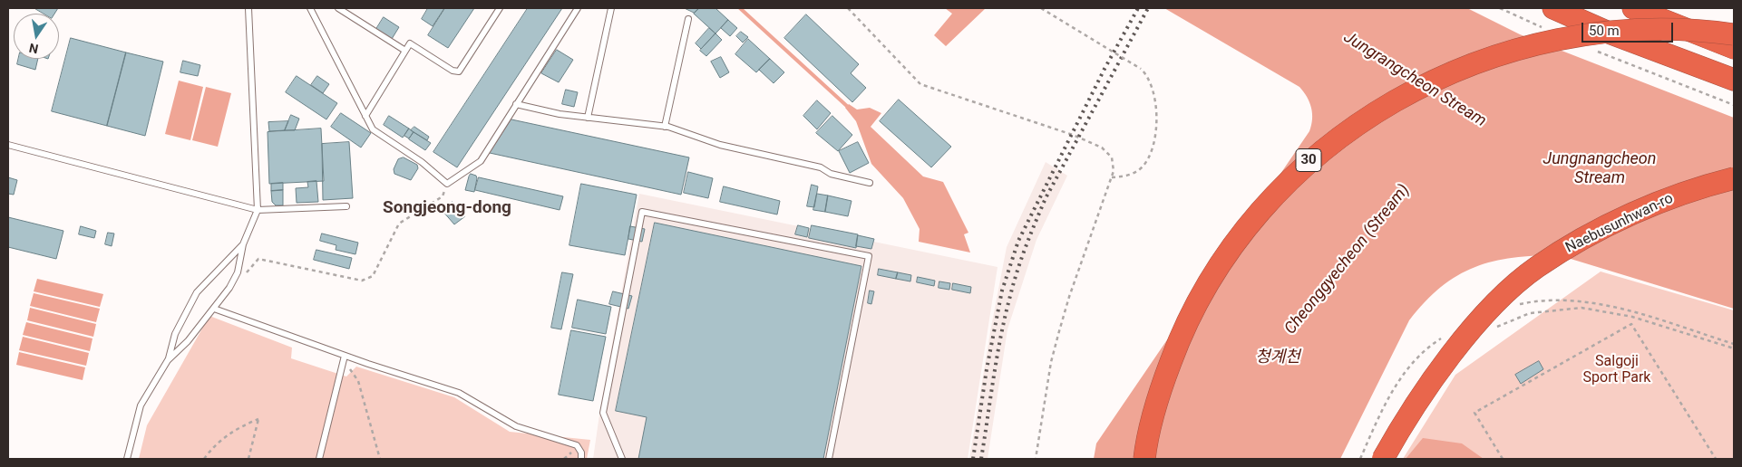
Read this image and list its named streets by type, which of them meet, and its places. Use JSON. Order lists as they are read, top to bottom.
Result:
{
  "streets": {
    "highway": ["30", "Naebusunhwan-ro"]
  },
  "districts": ["Songjeong-dong"],
  "water": [
    "Jungrangcheon Stream",
    "Jungnangcheon Stream",
    "Cheonggyecheon (Stream)",
    "청계천"
  ],
  "parks": ["Salgoji Sport Park"],
  "scale_bar": "50 m",
  "north": "bottom"
}
